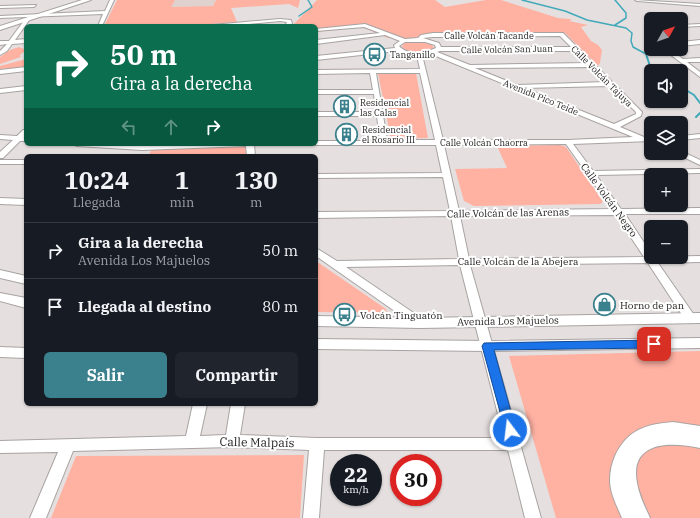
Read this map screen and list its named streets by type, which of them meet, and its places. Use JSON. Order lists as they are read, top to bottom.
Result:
{
  "streets": {
    "street": [
      "Calle Volcán Tacande",
      "Calle Volcán San Juan",
      "Calle Volcán Tajuya",
      "Avenida Pico Teide",
      "Calle Volcán Chaorra",
      "Calle Volcán Negro",
      "Calle Volcán de las Arenas",
      "Calle Volcán de la Abejera",
      "Avenida Los Majuelos",
      "Calle Malpaís"
    ]
  },
  "crossings": [
    ["Calle Volcán Tacande", "Calle Volcán Tajuya"],
    ["Calle Volcán San Juan", "Calle Volcán Tajuya"],
    ["Calle Volcán Tajuya", "Avenida Pico Teide"],
    ["Calle Volcán Chaorra", "Calle Volcán Negro"],
    ["Calle Volcán Negro", "Calle Volcán de las Arenas"],
    ["Calle Volcán Negro", "Avenida Los Majuelos"]
  ],
  "places": {
    "bus stop": ["Tanganillo", "Volcán Tinguatón"],
    "building": ["Residencial las Calas", "Residencial el Rosario III"],
    "shop": ["Horno de pan"]
  },
  "north": "top right",
  "page": {
    "map_buttons": ["+", "−"],
    "turn": ["50 m", "Gira a la derecha"],
    "eta": [
      "10:24",
      "Llegada",
      "1",
      "min",
      "130",
      "m"
    ],
    "list": [
      {
        "name": "Gira a la derecha",
        "note": "Avenida Los Majuelos",
        "value": "50 m"
      },
      {
        "name": "Llegada al destino",
        "value": "80 m"
      }
    ],
    "buttons": ["Salir", "Compartir"],
    "speed": "22 km/h",
    "limit": "30"
  }
}
